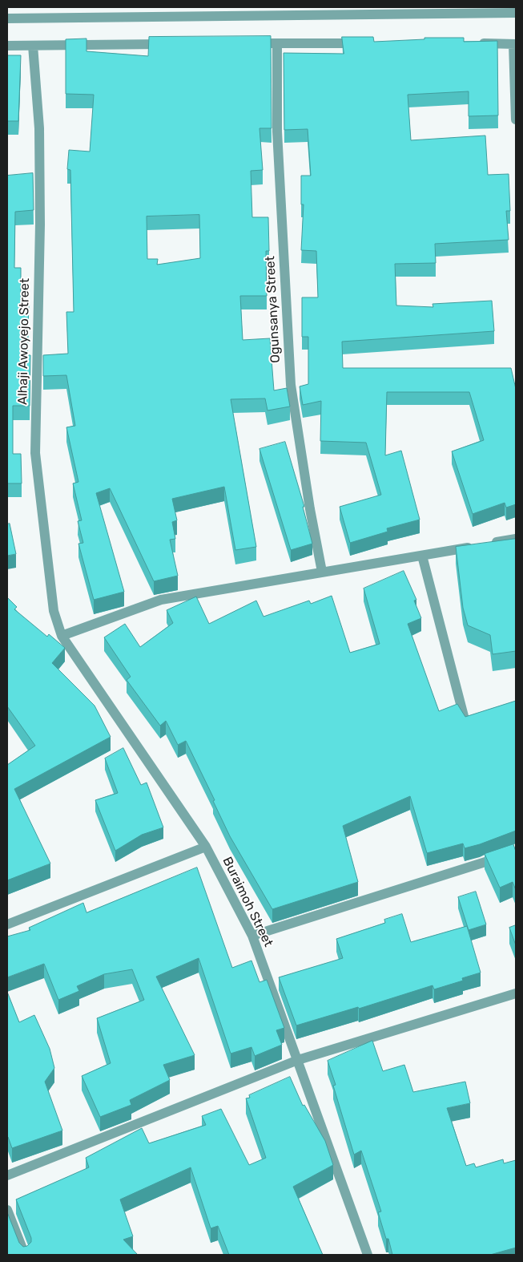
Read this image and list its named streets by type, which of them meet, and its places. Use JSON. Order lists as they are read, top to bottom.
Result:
{
  "streets": {
    "street": ["Ogunsanya Street", "Alhaji Awoyejo Street", "Buraimoh Street"]
  },
  "crossings": [
    ["Alhaji Awoyejo Street", "Buraimoh Street"]
  ]
}
